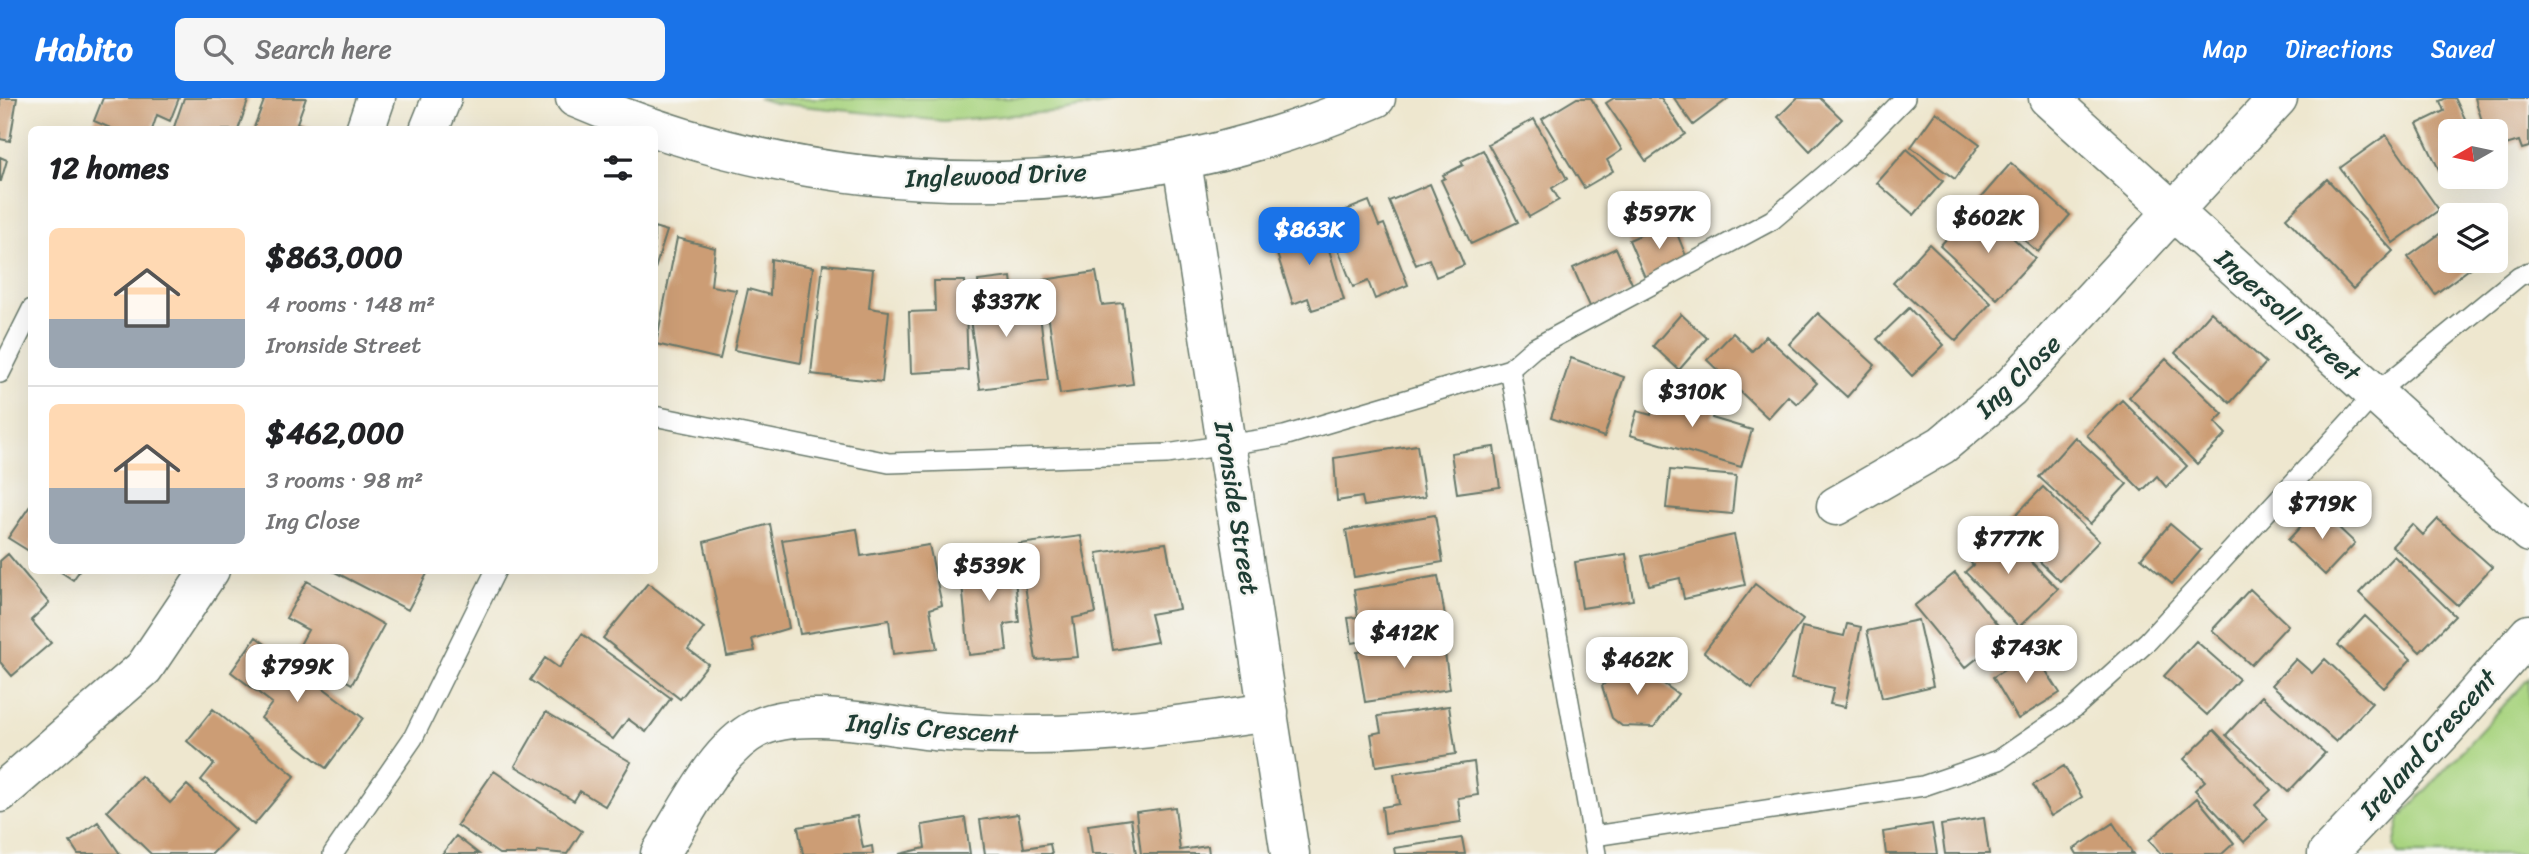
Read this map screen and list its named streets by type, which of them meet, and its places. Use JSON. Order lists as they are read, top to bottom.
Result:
{
  "streets": {
    "street": [
      "Inglewood Drive",
      "Ingersoll Street",
      "Ing Close",
      "Ironside Street",
      "Inglis Crescent",
      "Ireland Crescent"
    ]
  },
  "crossings": [
    ["Inglewood Drive", "Ironside Street"],
    ["Ingersoll Street", "Ing Close"],
    ["Ironside Street", "Inglis Crescent"]
  ],
  "north": "left",
  "page": {
    "header": "Habito",
    "search": "Search here",
    "nav": ["Map", "Directions", "Saved"],
    "heading": "12 homes",
    "price": [
      "$597K",
      "$602K",
      "$863K",
      "$337K",
      "$310K",
      "$719K",
      "$777K",
      "$539K",
      "$412K",
      "$743K",
      "$462K",
      "$799K"
    ],
    "list": [
      {
        "name": "$863,000",
        "note": "4 rooms · 148 m² · Ironside Street"
      },
      {
        "name": "$462,000",
        "note": "3 rooms · 98 m² · Ing Close"
      }
    ]
  }
}
